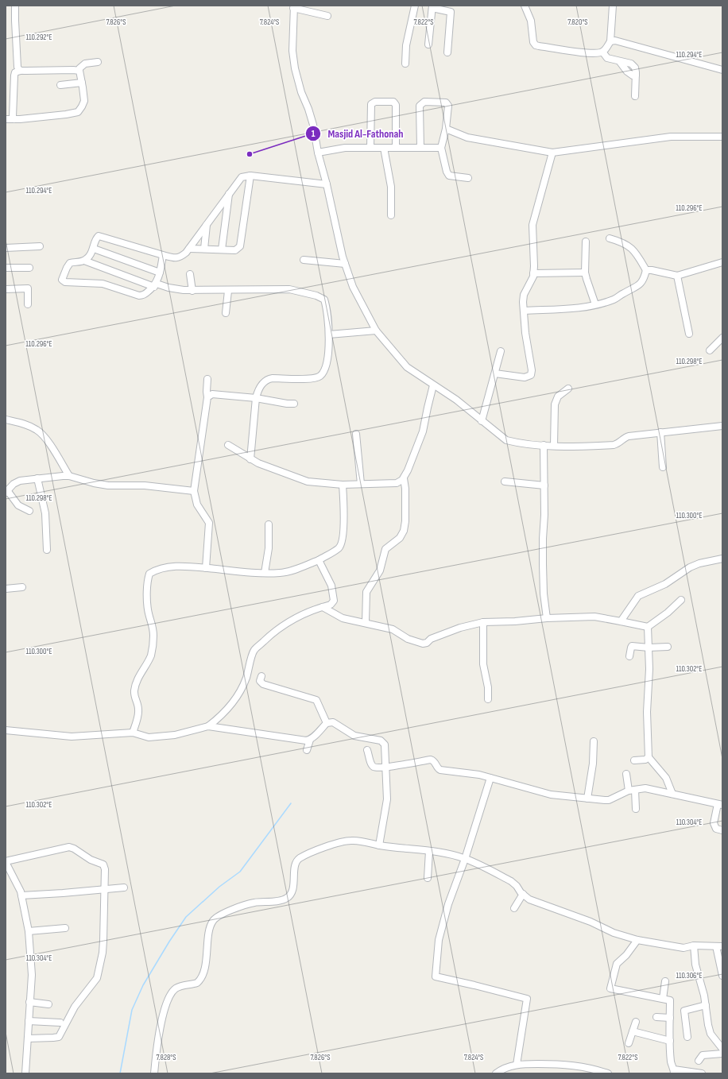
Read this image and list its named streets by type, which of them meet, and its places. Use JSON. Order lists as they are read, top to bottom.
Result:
{
  "places": ["Masjid Al-Fathonah"],
  "coordinates": [
    "7.826°S",
    "7.824°S",
    "7.822°S",
    "7.820°S",
    "110.292°E",
    "110.294°E",
    "110.296°E",
    "110.298°E",
    "110.300°E",
    "110.302°E",
    "110.304°E",
    "110.306°E",
    "7.828°S"
  ]
}
